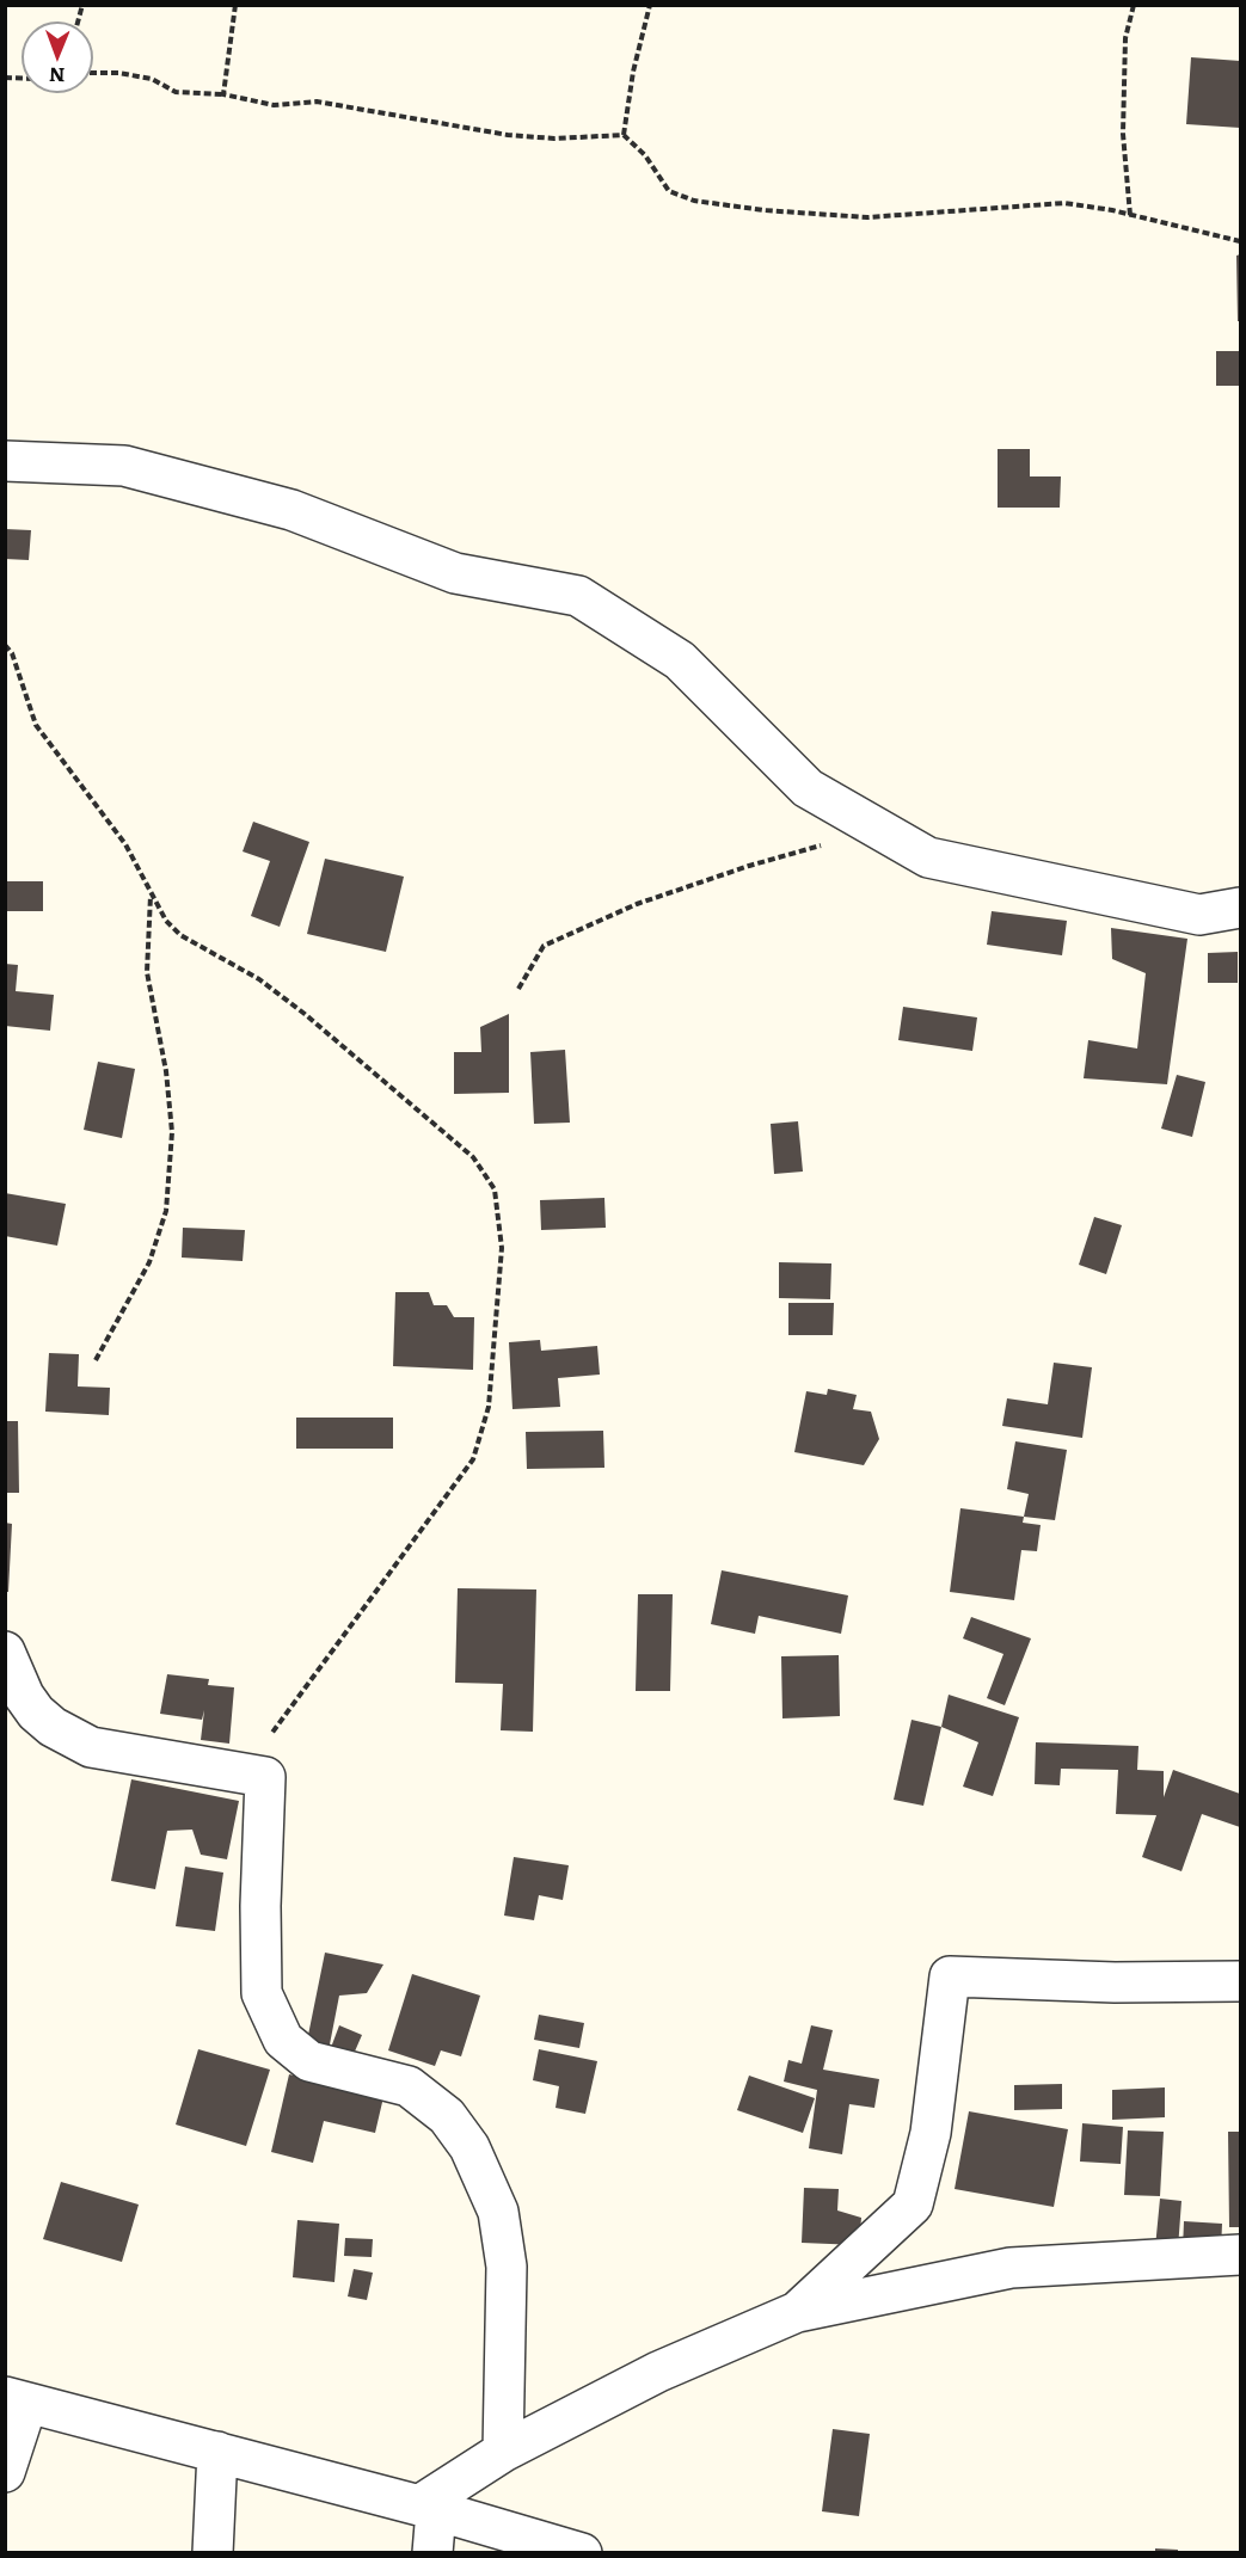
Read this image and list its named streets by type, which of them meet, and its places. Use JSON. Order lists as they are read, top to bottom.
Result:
{
  "north": "bottom"
}
